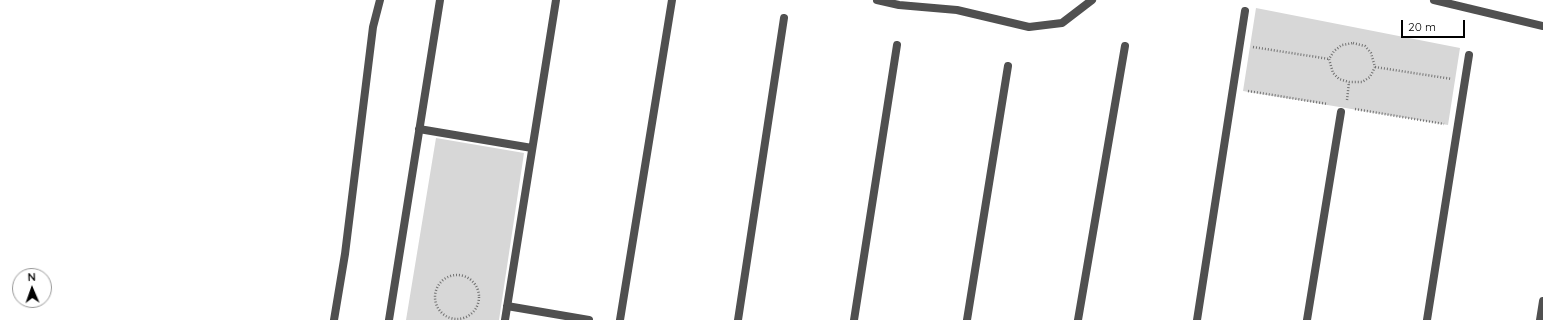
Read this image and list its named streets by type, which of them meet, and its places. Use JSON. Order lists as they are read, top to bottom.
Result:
{
  "scale_bar": "20 m",
  "north": "top"
}
